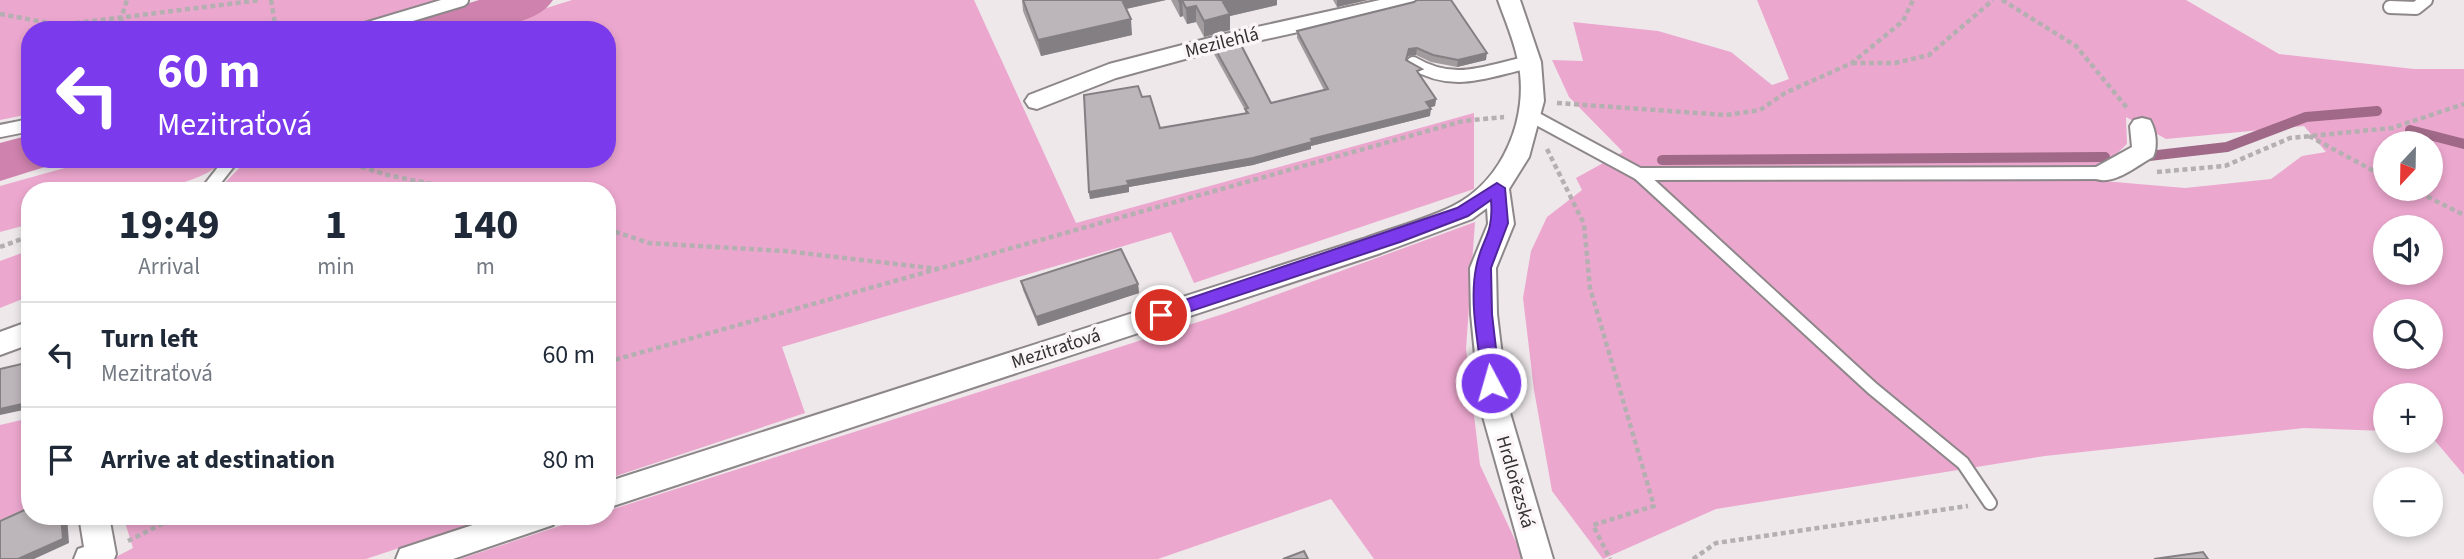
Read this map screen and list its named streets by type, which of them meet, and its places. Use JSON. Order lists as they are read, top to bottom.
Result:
{
  "streets": {
    "street": ["Mezilehlá", "Mezitraťová", "Hrdlořezská"]
  },
  "crossings": [
    ["Mezitraťová", "Hrdlořezská"]
  ],
  "north": "bottom",
  "page": {
    "turn": ["60 m", "Mezitraťová"],
    "map_buttons": ["+", "−"],
    "eta": [
      "19:49",
      "Arrival",
      "1",
      "min",
      "140",
      "m"
    ],
    "list": [
      {
        "name": "Turn left",
        "note": "Mezitraťová",
        "value": "60 m"
      },
      {
        "name": "Arrive at destination",
        "value": "80 m"
      }
    ]
  }
}
